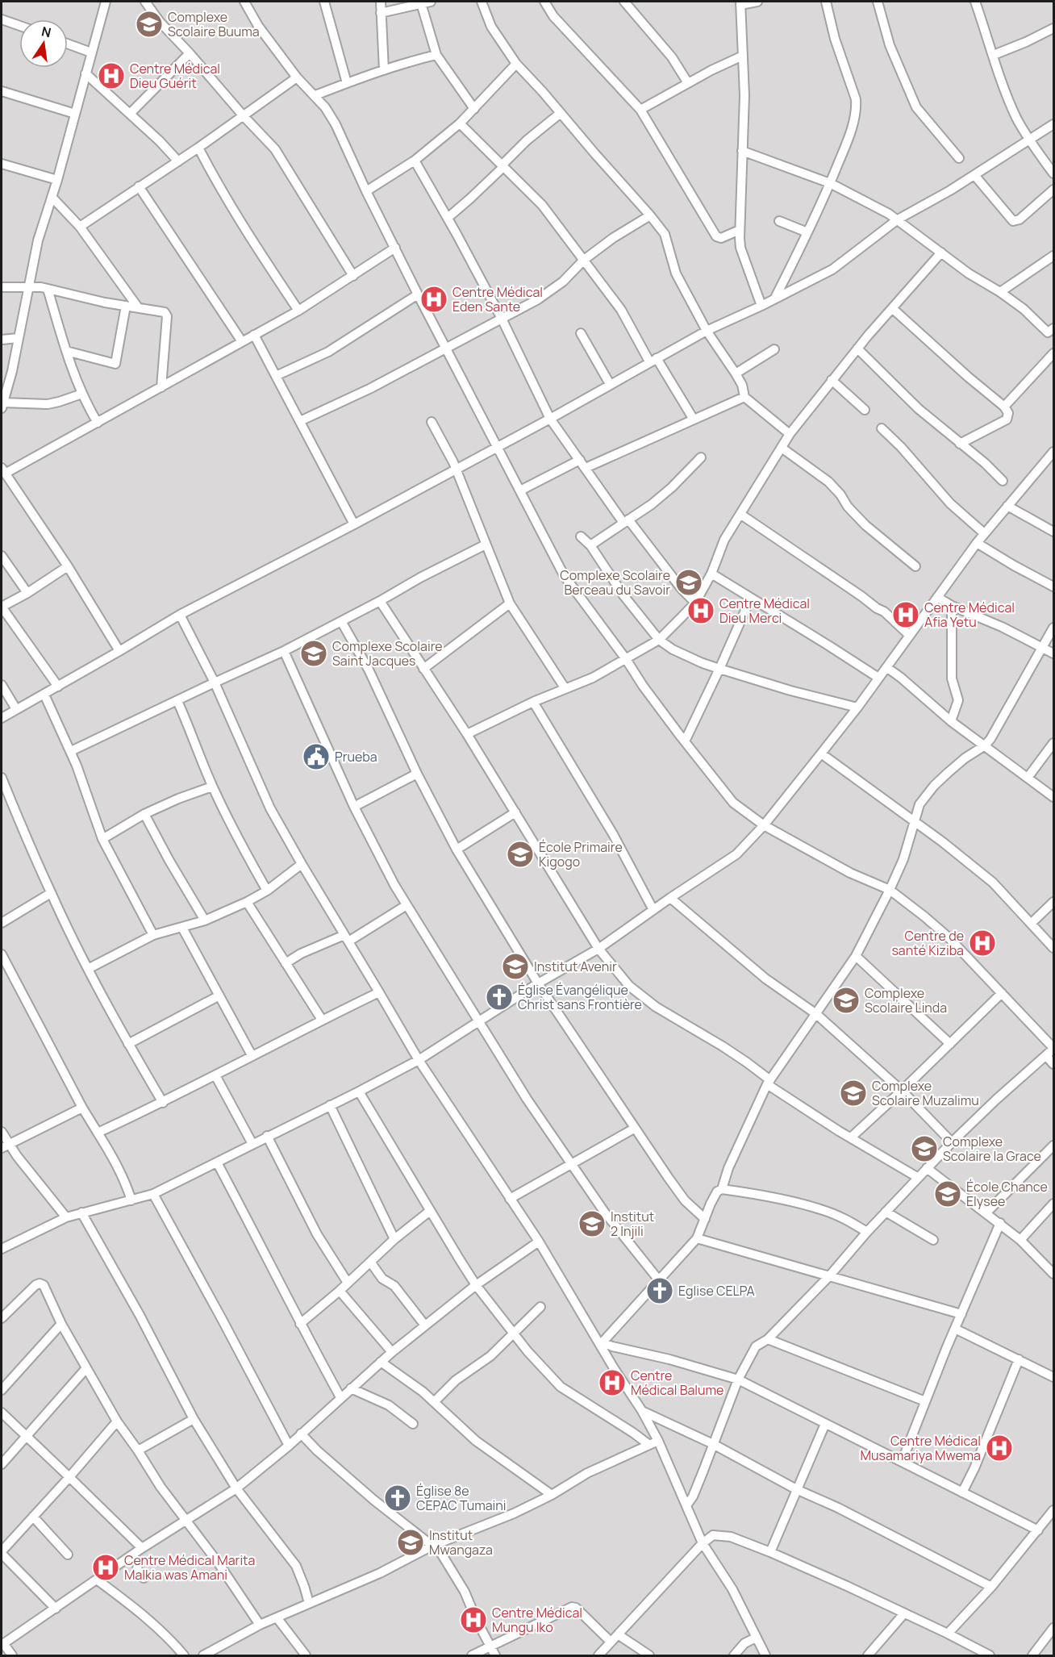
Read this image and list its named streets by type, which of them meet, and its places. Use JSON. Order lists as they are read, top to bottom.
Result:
{
  "places": {
    "school or university": [
      "Complexe Scolaire Buuma",
      "Complexe Scolaire Berceau du Savoir",
      "Complexe Scolaire Saint Jacques",
      "École Primaire Kigogo",
      "Institut Avenir",
      "Complexe Scolaire Linda",
      "Complexe Scolaire Muzalimu",
      "Complexe Scolaire la Grace",
      "École Chance Elysee",
      "Institut 2 Injili",
      "Institut Mwangaza"
    ],
    "hospital": [
      "Centre Médical Dieu Guérit",
      "Centre Médical Eden Sante",
      "Centre Médical Dieu Merci",
      "Centre Médical Afia Yetu",
      "Centre de santé Kiziba",
      "Centre Médical Balume",
      "Centre Médical Musamariya Mwema",
      "Centre Médical Marita Malkia was Amani",
      "Centre Médical Mungu Iko"
    ],
    "public building": ["Prueba"],
    "church": ["Église Évangélique Christ sans Frontière", "Eglise CELPA", "Église 8e CEPAC Tumaini"]
  },
  "north": "top"
}
